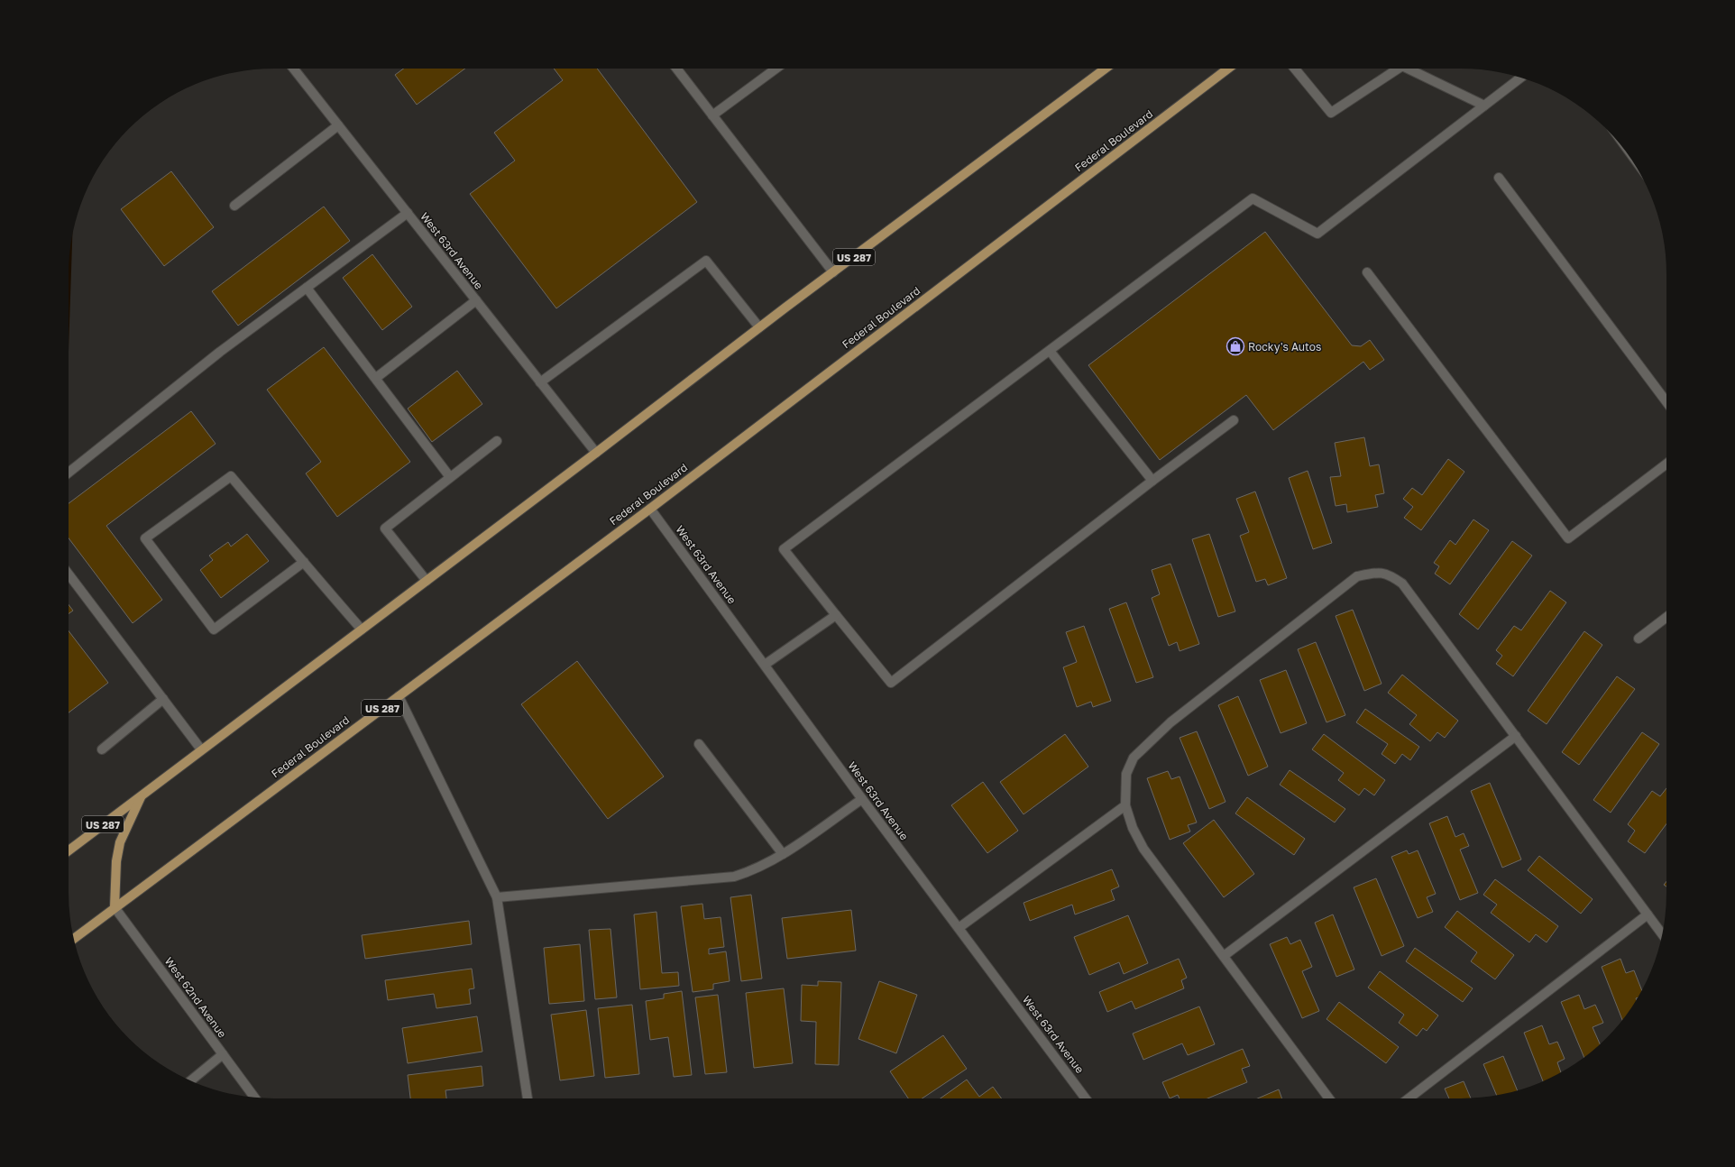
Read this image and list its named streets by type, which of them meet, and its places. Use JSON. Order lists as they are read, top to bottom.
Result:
{
  "streets": {
    "main road": ["Federal Boulevard", "US 287"],
    "street": ["West 63rd Avenue", "West 62nd Avenue"]
  },
  "crossings": [
    ["Federal Boulevard", "West 63rd Avenue"],
    ["Federal Boulevard", "West 62nd Avenue"],
    ["West 63rd Avenue", "US 287"]
  ],
  "places": {
    "shop": ["Rocky's Autos"]
  }
}
